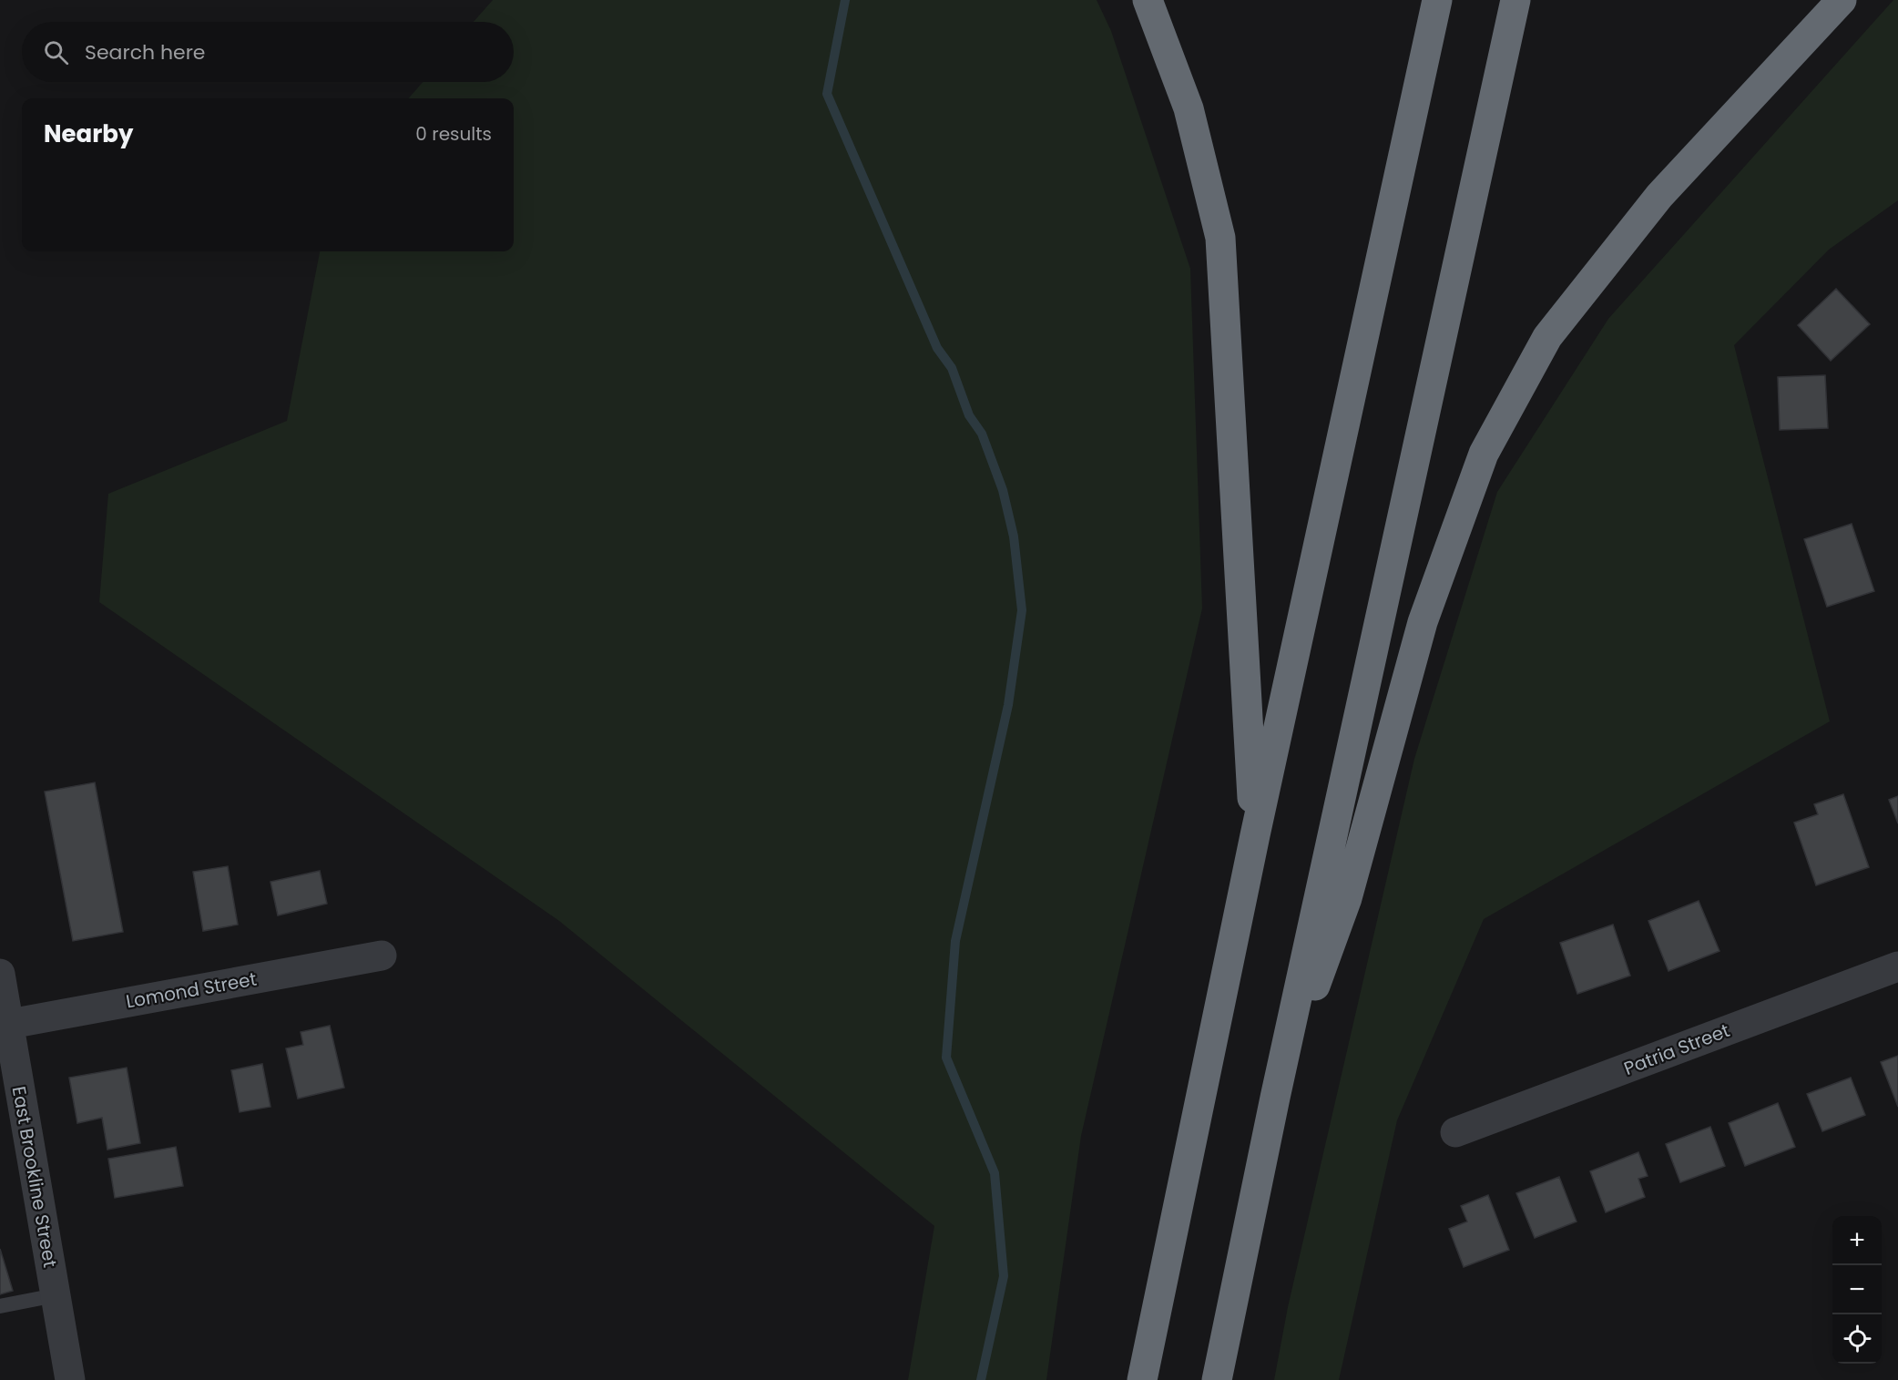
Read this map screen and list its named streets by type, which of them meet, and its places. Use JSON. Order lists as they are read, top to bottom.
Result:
{
  "streets": {
    "street": ["Lomond Street", "Patria Street", "East Brookline Street"]
  },
  "crossings": [
    ["Lomond Street", "East Brookline Street"]
  ],
  "page": {
    "search": "Search here",
    "heading": ["Nearby", "0 results"],
    "map_buttons": ["+", "−"]
  }
}
